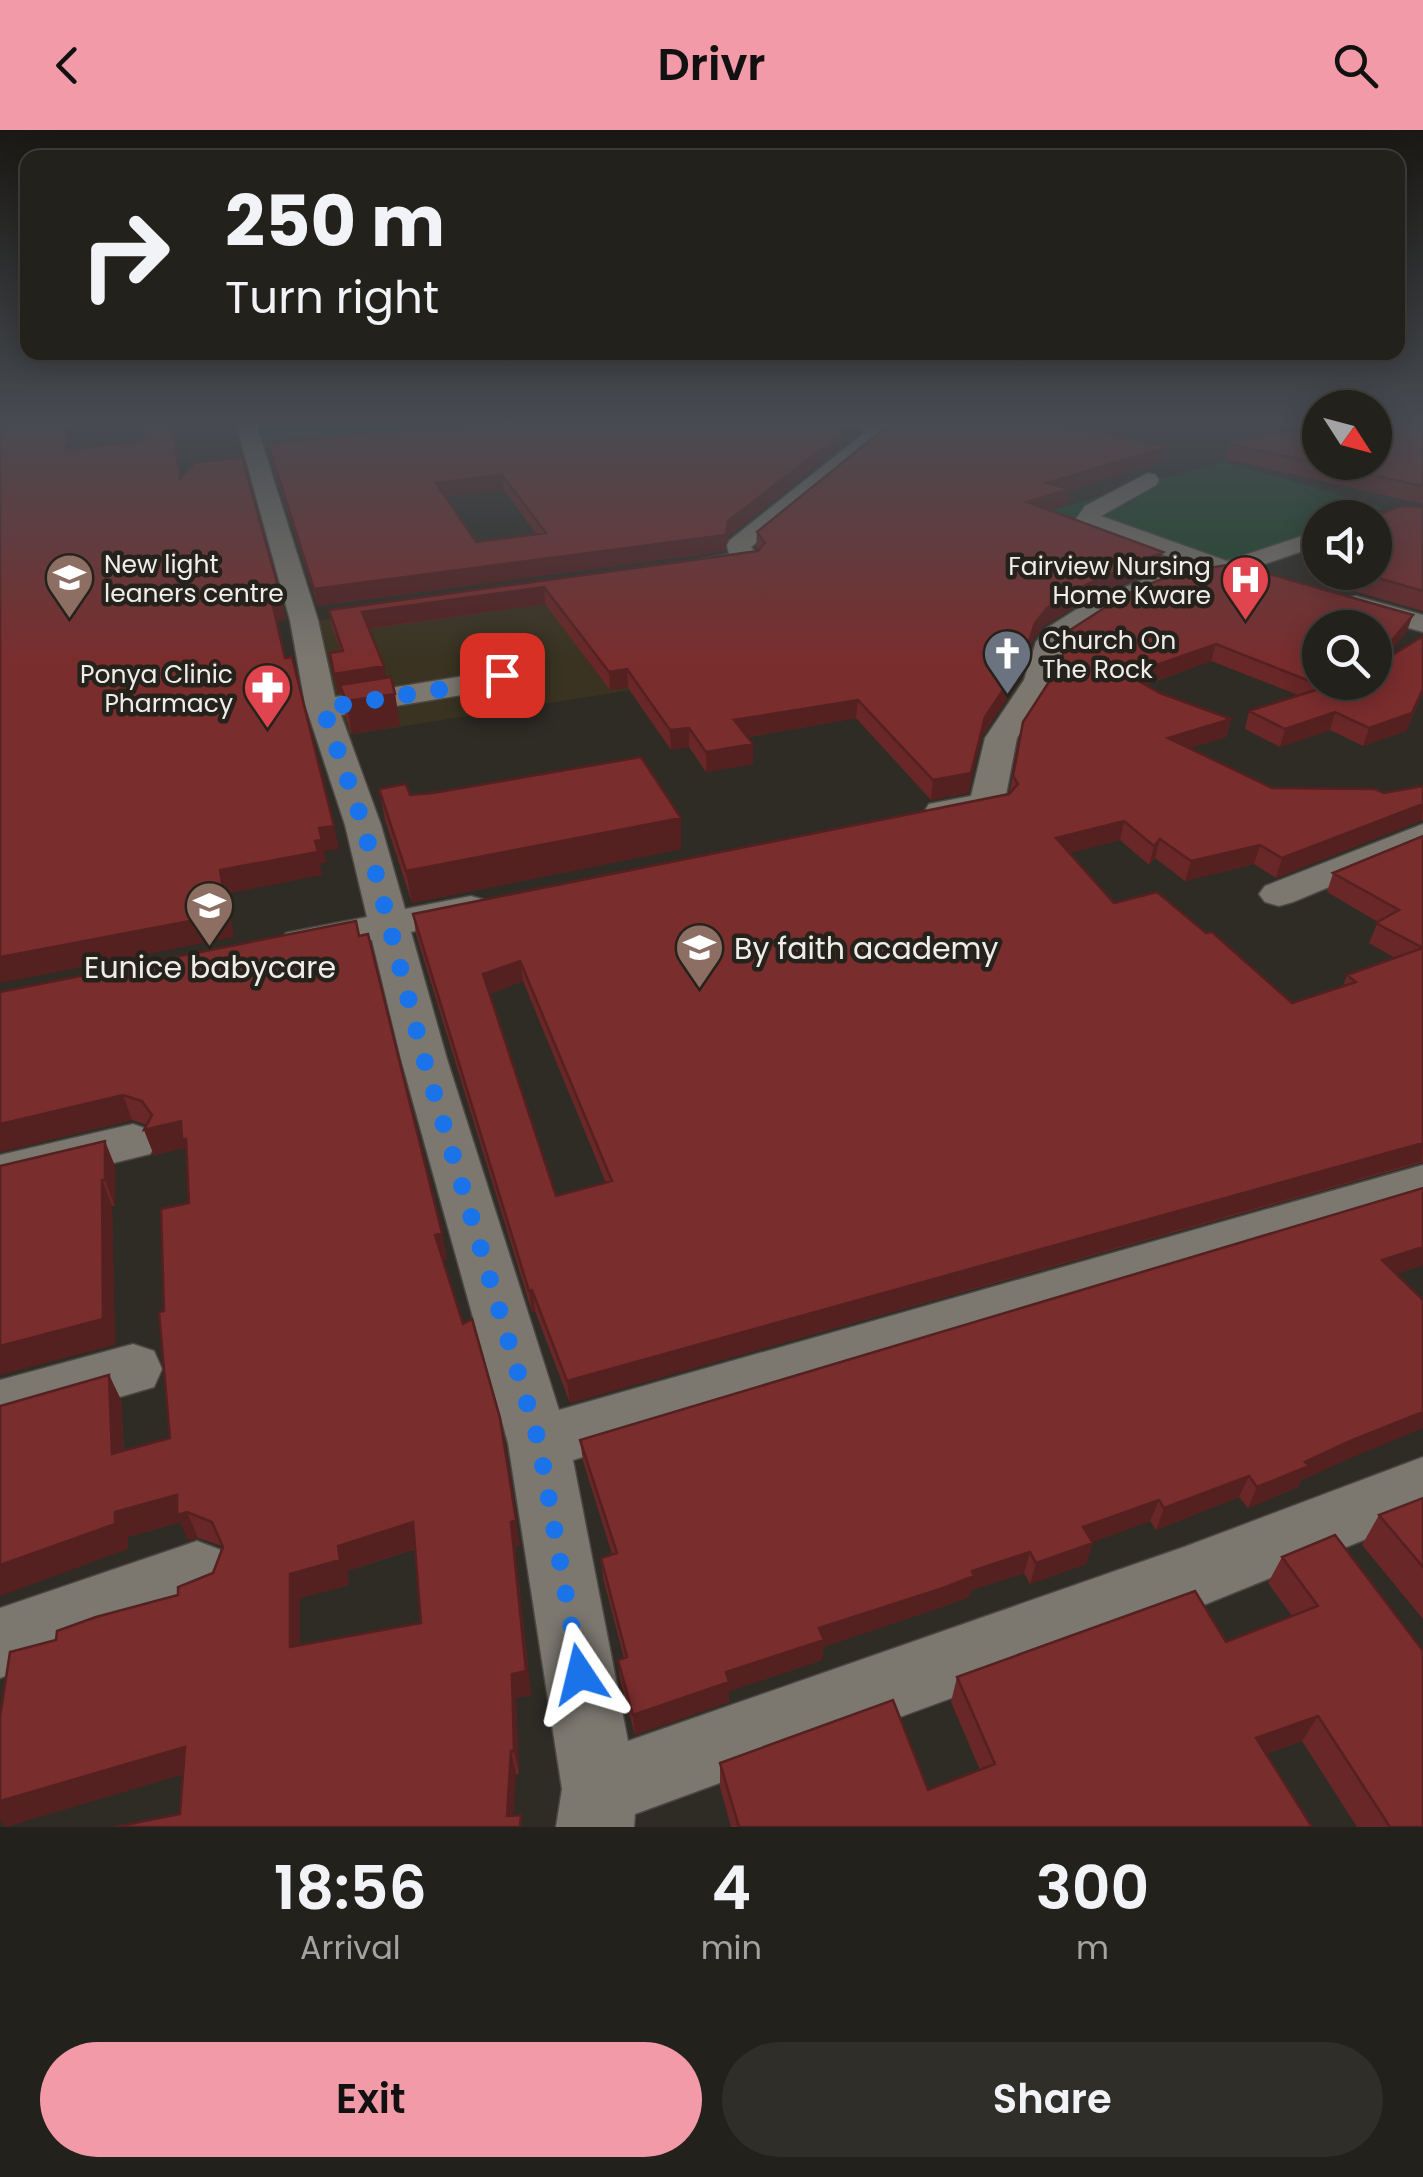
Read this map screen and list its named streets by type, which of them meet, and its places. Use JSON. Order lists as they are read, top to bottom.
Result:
{
  "places": {
    "school or university": ["New light leaners centre", "Eunice babycare", "By faith academy"],
    "hospital": ["Fairview Nursing Home Kware"],
    "church": ["Church On The Rock"],
    "pharmacy": ["Ponya Clinic Pharmacy"]
  },
  "north": "bottom right",
  "page": {
    "header": "Drivr",
    "turn": ["250 m", "Turn right"],
    "eta": [
      "18:56",
      "Arrival",
      "4",
      "min",
      "300",
      "m"
    ],
    "buttons": ["Exit", "Share"]
  }
}
